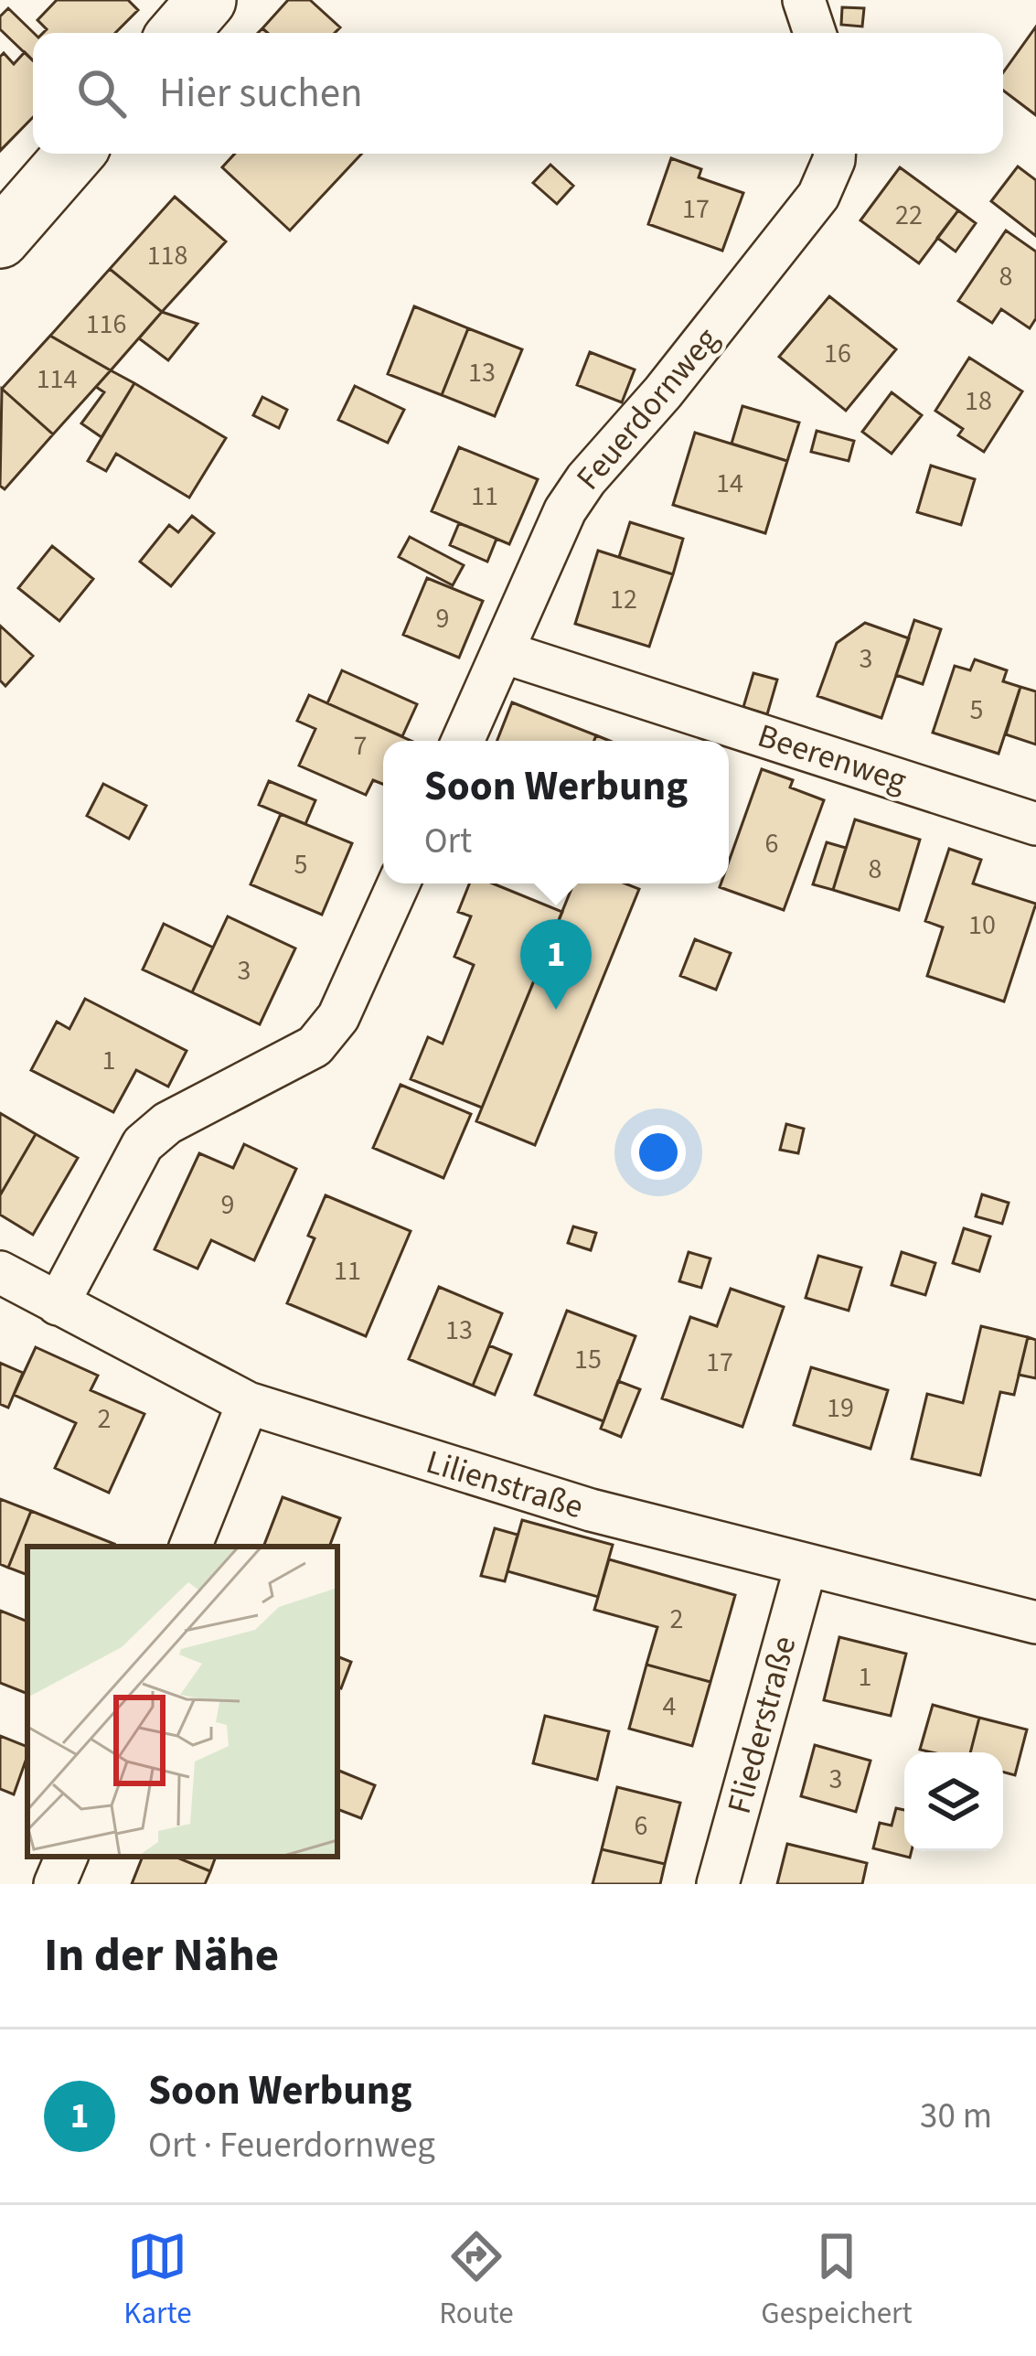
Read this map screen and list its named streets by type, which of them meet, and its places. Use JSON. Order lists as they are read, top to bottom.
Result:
{
  "streets": {
    "street": [
      "Feuerdornweg",
      "Beerenweg",
      "Lilienstraße",
      "Fliederstraße"
    ]
  },
  "crossings": [
    ["Feuerdornweg", "Beerenweg"],
    ["Lilienstraße", "Fliederstraße"]
  ],
  "house_numbers": [
    "17",
    "22",
    "118",
    "8",
    "116",
    "16",
    "13",
    "114",
    "18",
    "14",
    "11",
    "12",
    "9",
    "3",
    "5",
    "7",
    "6",
    "5",
    "8",
    "10",
    "3",
    "1",
    "9",
    "11",
    "13",
    "15",
    "17",
    "19",
    "2",
    "2",
    "1",
    "4",
    "3",
    "6"
  ],
  "page": {
    "search": "Hier suchen",
    "popup": ["Soon Werbung", "Ort"],
    "pins": "1",
    "heading": "In der Nähe",
    "list": [
      {
        "mark": "1",
        "name": "Soon Werbung",
        "note": "Ort · Feuerdornweg",
        "value": "30 m"
      }
    ],
    "nav": ["Karte", "Route", "Gespeichert"]
  }
}
